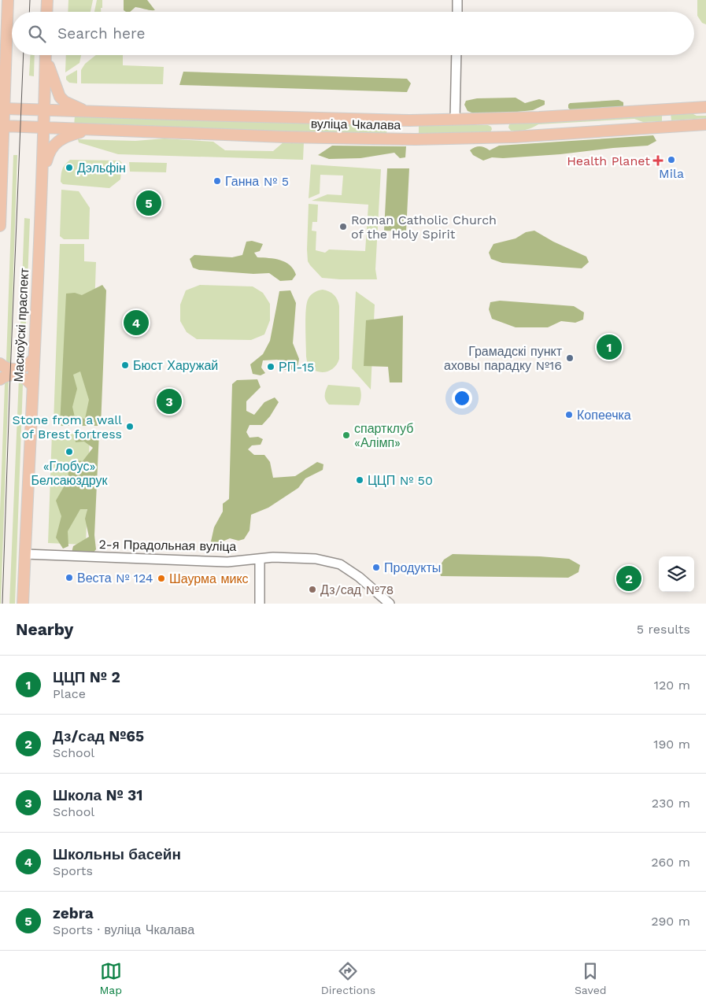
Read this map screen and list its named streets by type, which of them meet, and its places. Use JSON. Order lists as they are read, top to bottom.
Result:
{
  "streets": {
    "main road": ["вуліца Чкалава", "Маскоўскі праспект"],
    "street": ["2-я Прадольная вуліца"]
  },
  "crossings": [
    ["вуліца Чкалава", "Маскоўскі праспект"],
    ["Маскоўскі праспект", "2-я Прадольная вуліца"]
  ],
  "places": {
    "other": [
      "Mila",
      "Дэльфін",
      "Ганна № 5",
      "Roman Catholic Church of the Holy Spirit",
      "Грамадскі пункт аховы парадку №16",
      "Бюст Харужай",
      "РП-15",
      "Копеечка",
      "Stone from a wall of Brest fortress",
      "спартклуб «Алімп»",
      "«Глобус» Белсаюздрук",
      "ЦЦП № 50",
      "Продукты",
      "Веста № 124",
      "Шаурма микс",
      "Дз/сад №78"
    ],
    "health": ["Health Planet"]
  },
  "page": {
    "search": "Search here",
    "pins": [
      "5",
      "4",
      "1",
      "3",
      "2"
    ],
    "heading": ["Nearby", "5 results"],
    "list": [
      {
        "mark": "1",
        "name": "ЦЦП № 2",
        "note": "Place",
        "value": "120 m"
      },
      {
        "mark": "2",
        "name": "Дз/сад №65",
        "note": "School",
        "value": "190 m"
      },
      {
        "mark": "3",
        "name": "Школа № 31",
        "note": "School",
        "value": "230 m"
      },
      {
        "mark": "4",
        "name": "Школьны басейн",
        "note": "Sports",
        "value": "260 m"
      },
      {
        "mark": "5",
        "name": "zebra",
        "note": "Sports · вуліца Чкалава",
        "value": "290 m"
      }
    ],
    "nav": ["Map", "Directions", "Saved"]
  }
}
